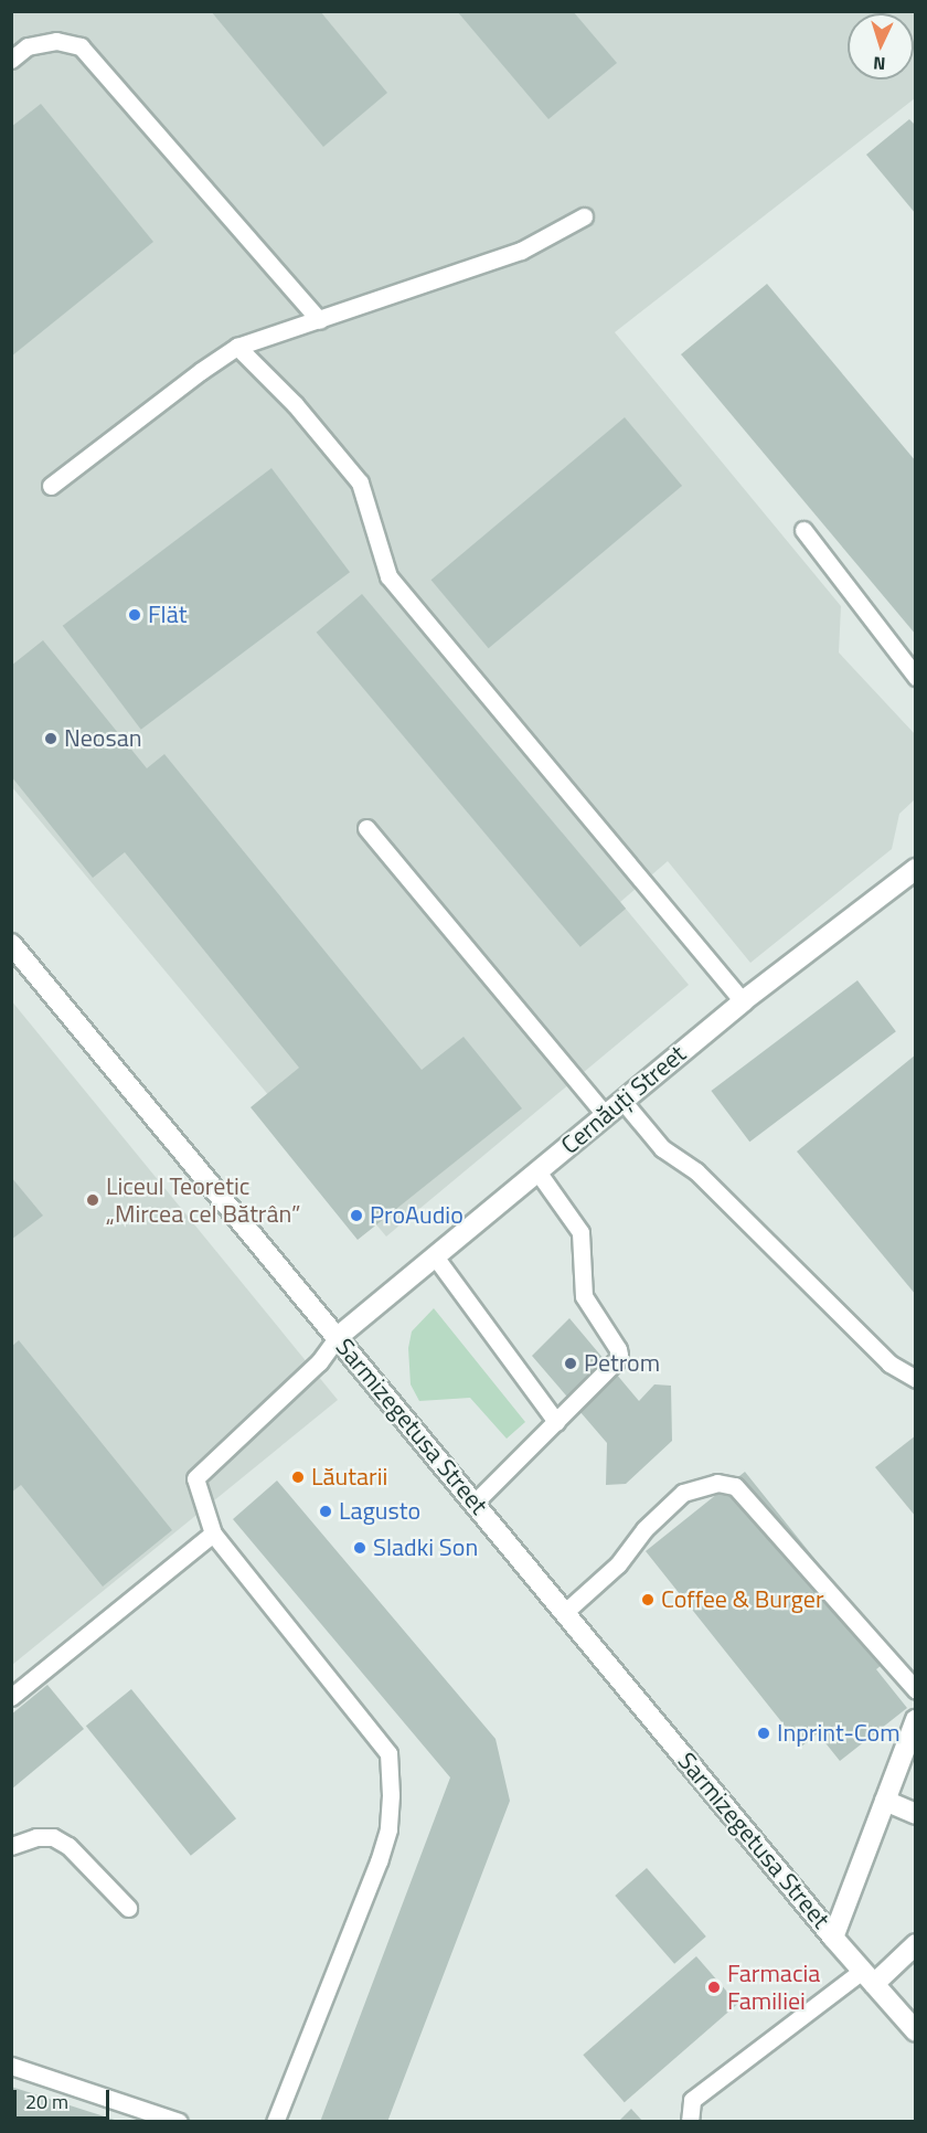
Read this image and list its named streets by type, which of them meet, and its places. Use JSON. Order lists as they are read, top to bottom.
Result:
{
  "streets": {
    "main road": ["Cernăuți Street", "Sarmizegetusa Street"]
  },
  "crossings": [
    ["Cernăuți Street", "Sarmizegetusa Street"]
  ],
  "places": [
    "Flät",
    "Neosan",
    "Liceul Teoretic „Mircea cel Bătrân”",
    "ProAudio",
    "Petrom",
    "Lăutarii",
    "Lagusto",
    "Sladki Son",
    "Coffee & Burger",
    "Inprint-Com",
    "Farmacia Familiei"
  ],
  "scale_bar": "20 m",
  "north": "bottom"
}
